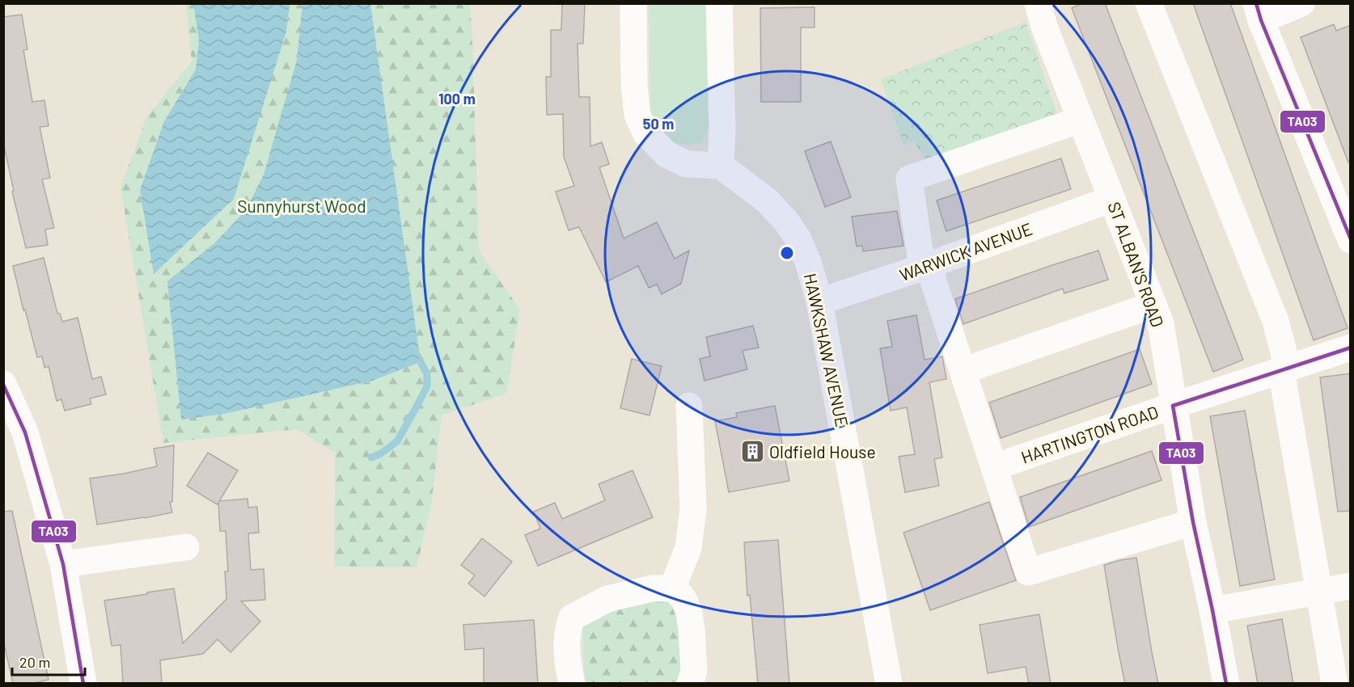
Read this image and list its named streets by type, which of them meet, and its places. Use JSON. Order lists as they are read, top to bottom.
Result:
{
  "streets": {
    "street": [
      "WARWICK AVENUE",
      "ST ALBAN'S ROAD",
      "HAWKSHAW AVENUE",
      "HARTINGTON ROAD"
    ]
  },
  "crossings": [
    ["WARWICK AVENUE", "ST ALBAN'S ROAD"],
    ["WARWICK AVENUE", "HAWKSHAW AVENUE"],
    ["ST ALBAN'S ROAD", "HARTINGTON ROAD"]
  ],
  "parks": ["Sunnyhurst Wood"],
  "places": {
    "building": ["Oldfield House"]
  },
  "lines": ["transit line TA03"],
  "scale_bar": "20 m",
  "rings": ["100 m", "50 m"]
}
